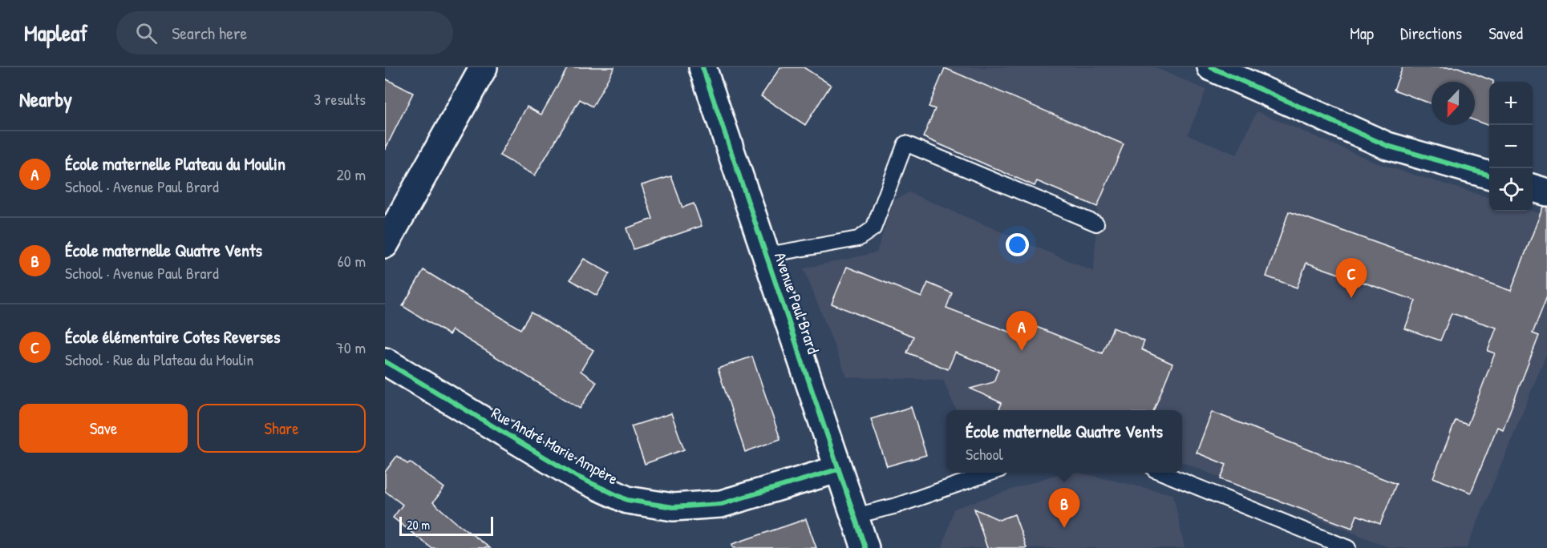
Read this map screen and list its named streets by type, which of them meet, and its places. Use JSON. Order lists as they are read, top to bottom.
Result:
{
  "streets": {
    "street": ["Avenue Paul Brard", "Rue André Marie Ampère"]
  },
  "crossings": [
    ["Avenue Paul Brard", "Rue André Marie Ampère"]
  ],
  "scale_bar": "20 m",
  "north": "bottom",
  "page": {
    "header": "Mapleaf",
    "search": "Search here",
    "nav": ["Map", "Directions", "Saved"],
    "heading": ["Nearby", "3 results"],
    "map_buttons": ["+", "−"],
    "list": [
      {
        "mark": "A",
        "name": "École maternelle Plateau du Moulin",
        "note": "School · Avenue Paul Brard",
        "value": "20 m"
      },
      {
        "mark": "B",
        "name": "École maternelle Quatre Vents",
        "note": "School · Avenue Paul Brard",
        "value": "60 m"
      },
      {
        "mark": "C",
        "name": "École élémentaire Cotes Reverses",
        "note": "School · Rue du Plateau du Moulin",
        "value": "70 m"
      }
    ],
    "pins": ["C", "A", "B"],
    "buttons": ["Save", "Share"],
    "popup": ["École maternelle Quatre Vents", "School"],
    "scale": "20 m"
  }
}
